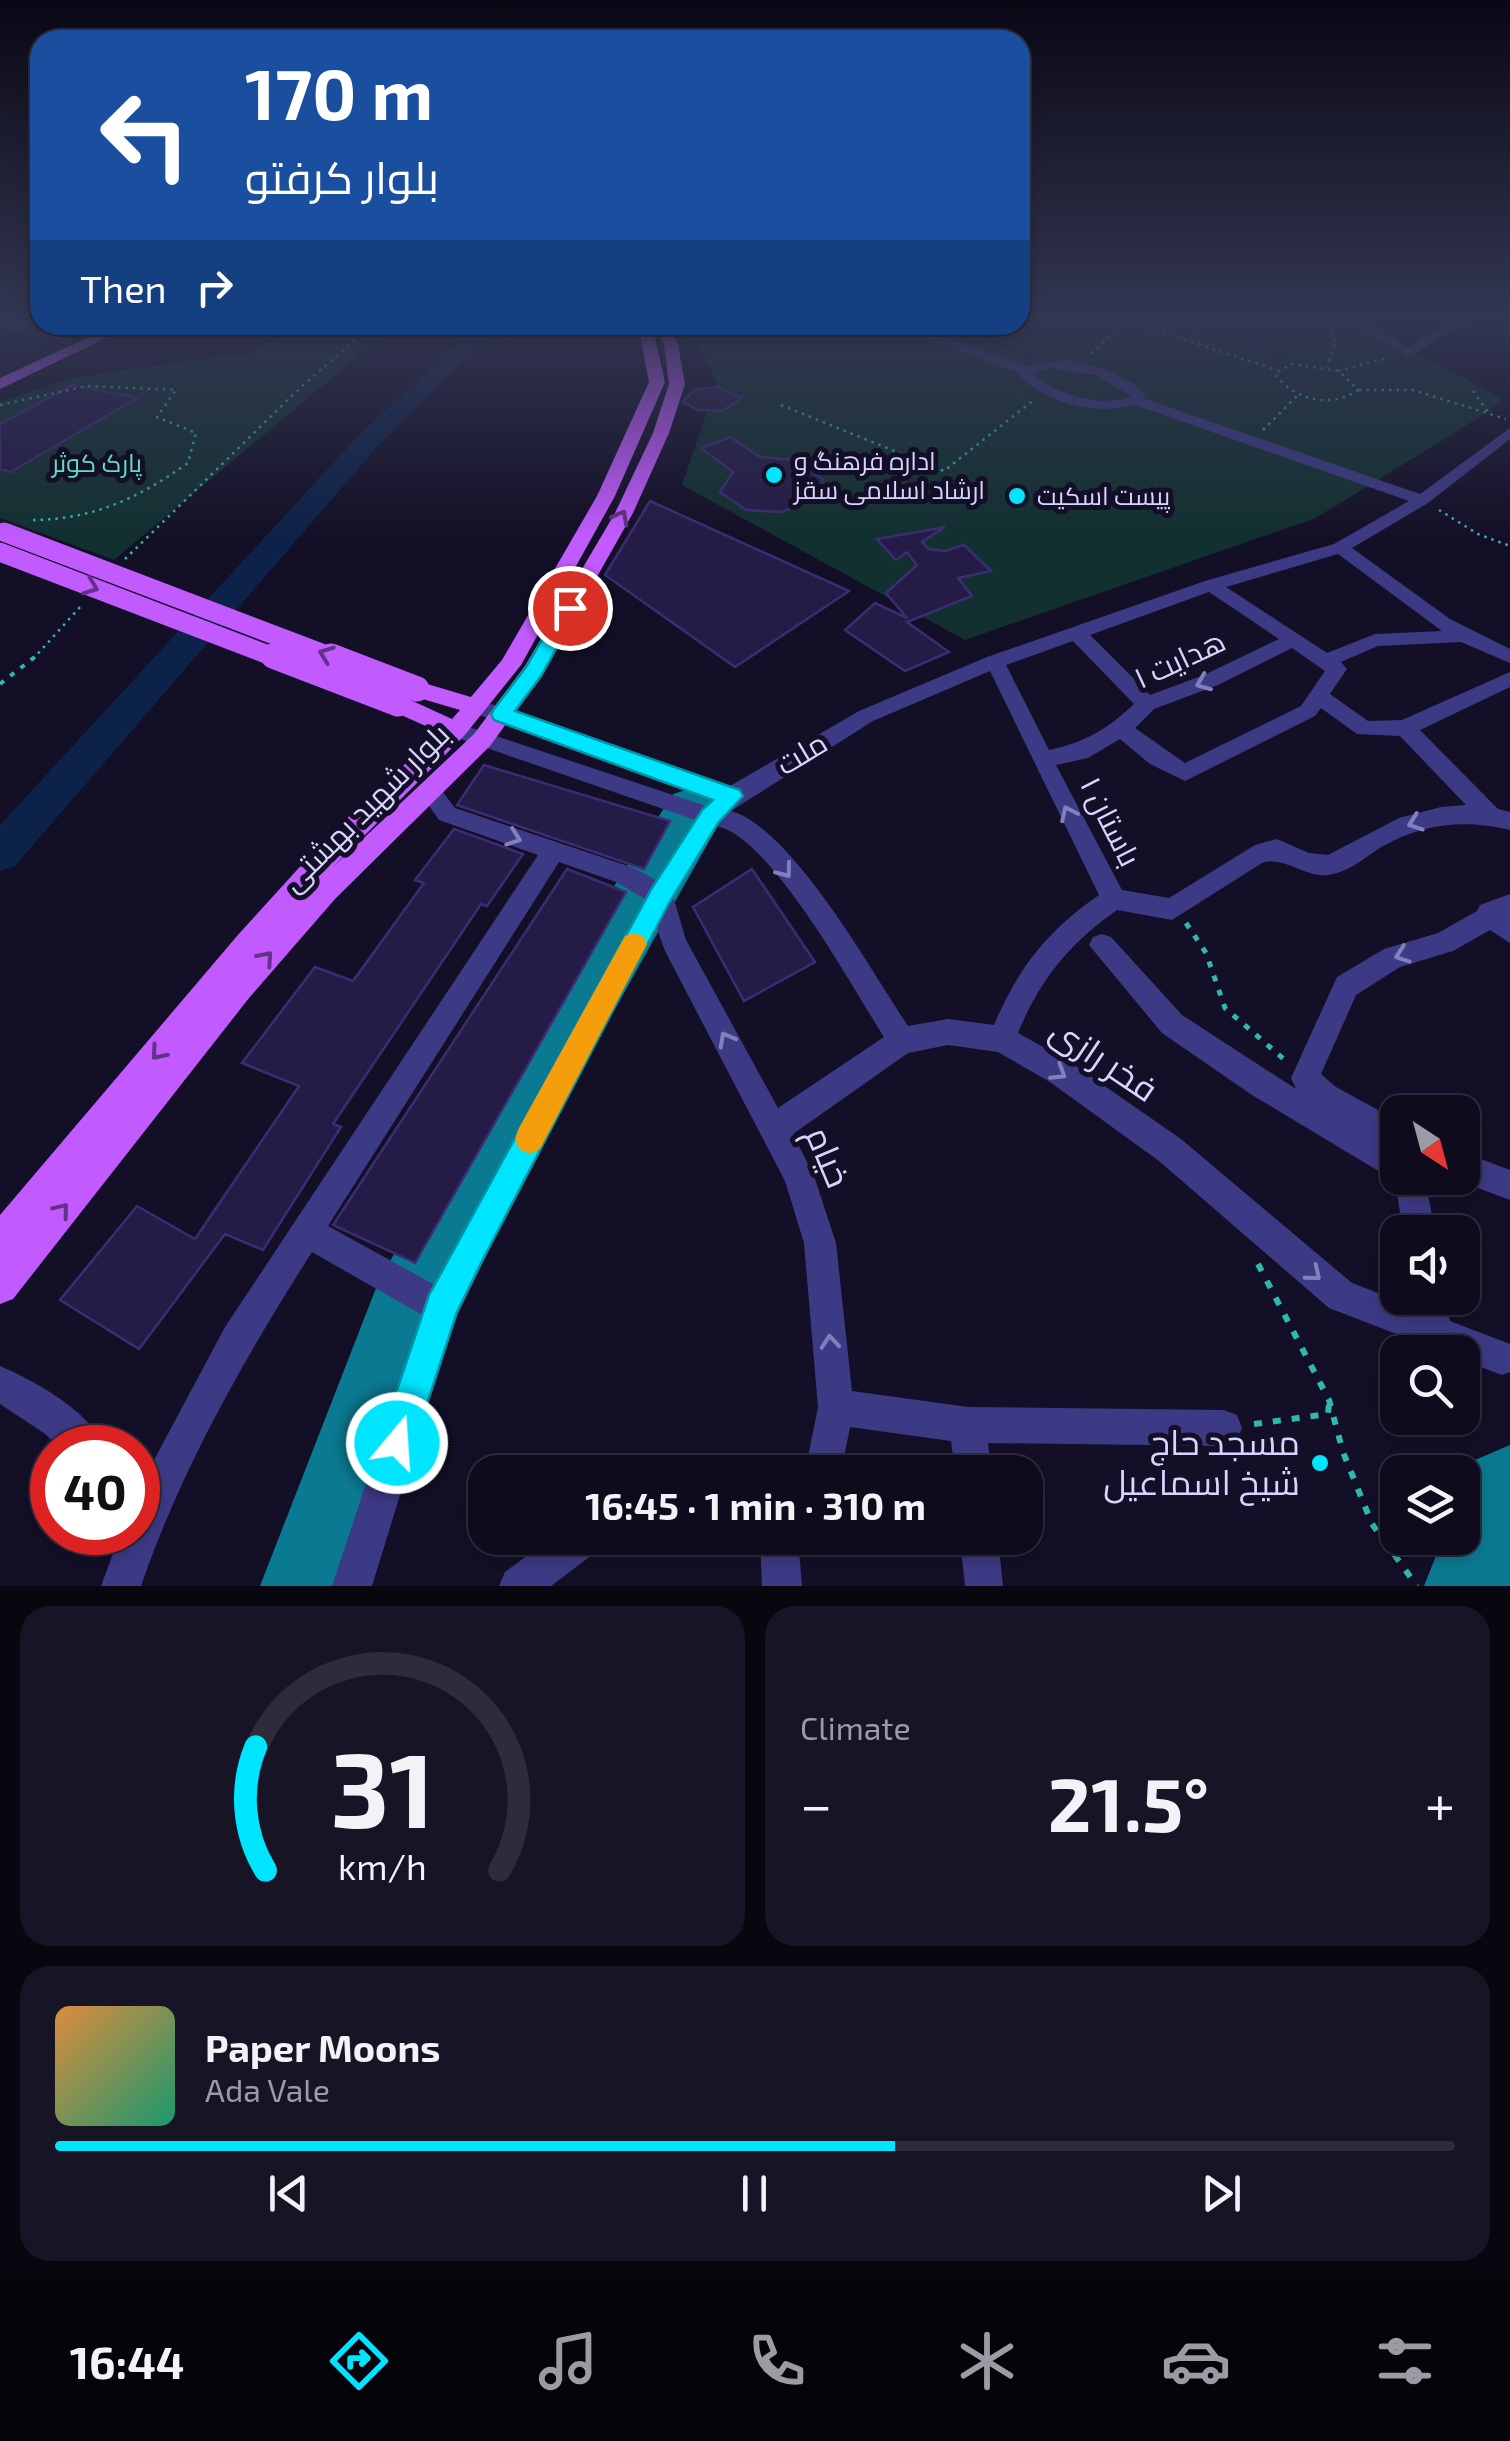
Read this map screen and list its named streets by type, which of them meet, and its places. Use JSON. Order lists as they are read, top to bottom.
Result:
{
  "streets": {
    "main road": ["بلوار شهید بهشتی"],
    "street": [
      "هدایت ۱",
      "ملت",
      "باستان ۱",
      "فخر رازی",
      "خیام"
    ]
  },
  "crossings": [
    ["هدایت ۱", "باستان ۱"],
    ["ملت", "باستان ۱"],
    ["ملت", "خیام"],
    ["باستان ۱", "فخر رازی"]
  ],
  "parks": ["پارک کوثر"],
  "places": ["اداره فرهنگ و ارشاد اسلامی سقز", "پیست اسکیت", "مسجد حاج شیخ اسماعیل"],
  "north": "bottom right",
  "page": {
    "turn": ["170 m", "بلوار کرفتو"],
    "then": "Then",
    "limit": "40",
    "trip": "16:45 · 1 min · 310 m",
    "tile": "Climate",
    "heat": ["−", "21.5°", "+"],
    "song": ["Paper Moons", "Ada Vale"],
    "tabs": "16:44",
    "gauge": ["31", "km/h"]
  }
}
